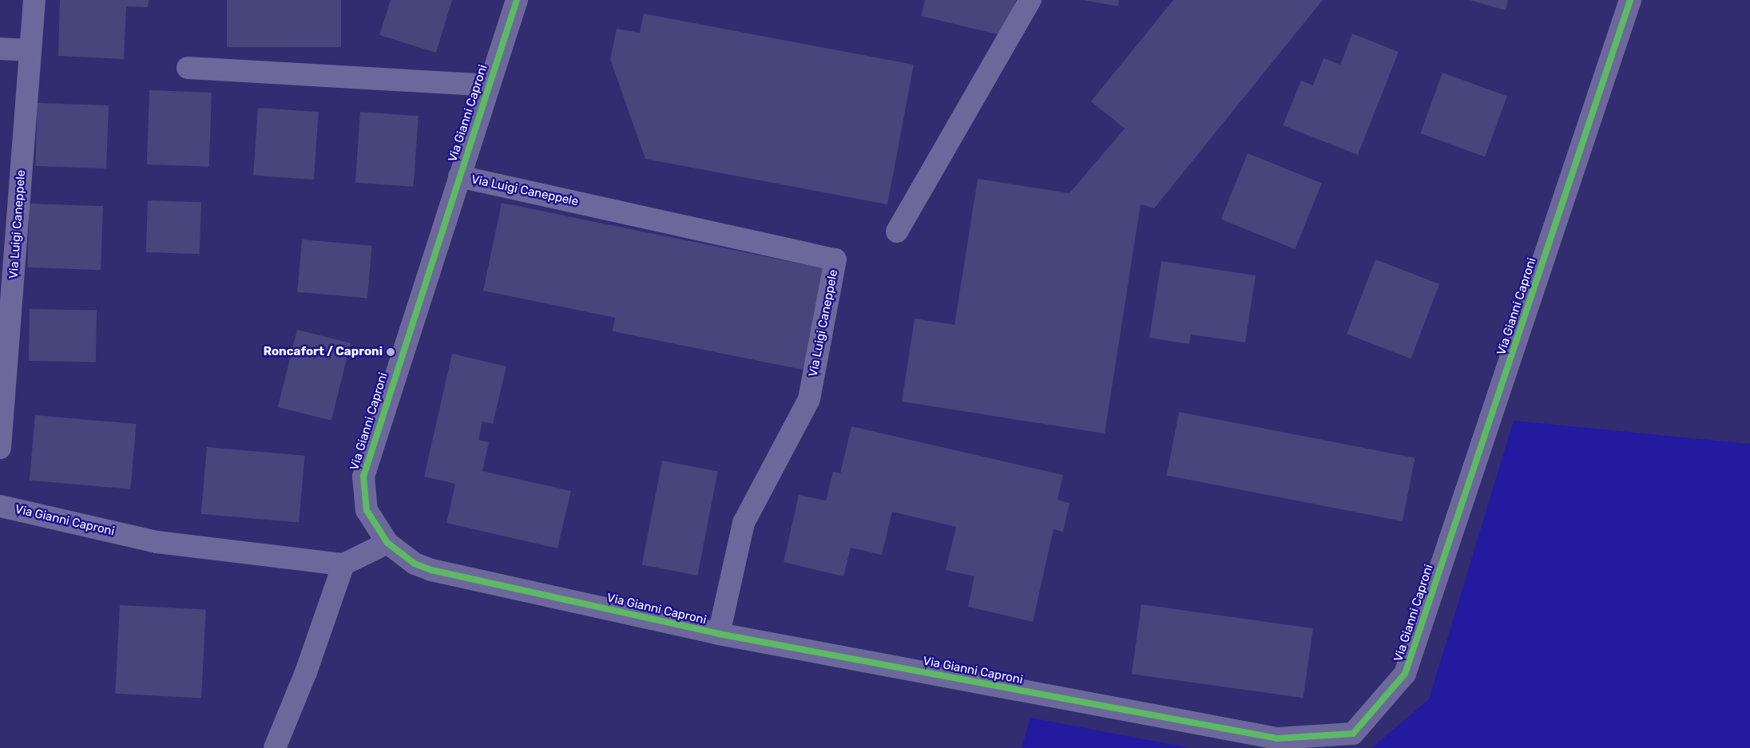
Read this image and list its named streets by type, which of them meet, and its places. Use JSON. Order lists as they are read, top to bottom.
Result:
{
  "streets": {
    "street": ["Via Gianni Caproni", "Via Luigi Caneppele"]
  },
  "crossings": [
    ["Via Gianni Caproni", "Via Luigi Caneppele"]
  ],
  "places": ["Roncafort / Caproni"]
}
